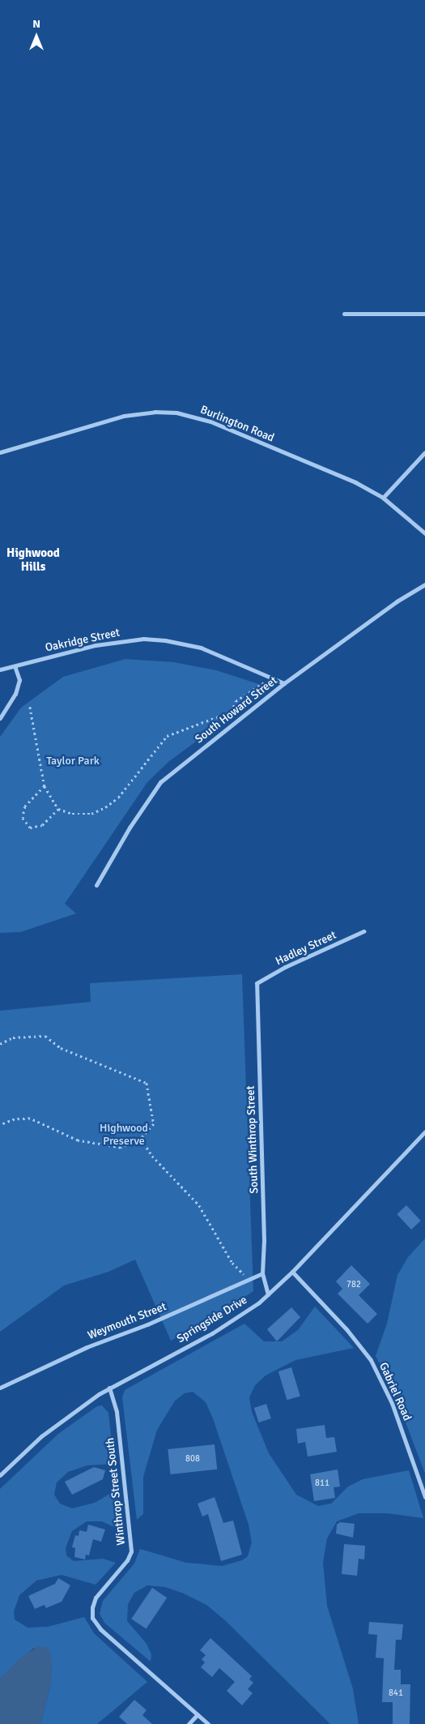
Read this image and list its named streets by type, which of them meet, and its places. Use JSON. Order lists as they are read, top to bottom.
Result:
{
  "streets": {
    "street": [
      "Burlington Road",
      "Oakridge Street",
      "South Howard Street",
      "Hadley Street",
      "South Winthrop Street",
      "Springside Drive",
      "Weymouth Street",
      "Gabriel Road",
      "Winthrop Street South"
    ]
  },
  "crossings": [
    ["Oakridge Street", "South Howard Street"],
    ["Hadley Street", "South Winthrop Street"],
    ["South Winthrop Street", "Springside Drive"],
    ["South Winthrop Street", "Weymouth Street"],
    ["Springside Drive", "Gabriel Road"],
    ["Springside Drive", "Winthrop Street South"]
  ],
  "districts": ["Highwood Hills"],
  "parks": ["Taylor Park", "Highwood Preserve"],
  "house_numbers": [
    "782",
    "808",
    "811",
    "841"
  ],
  "north": "top"
}
